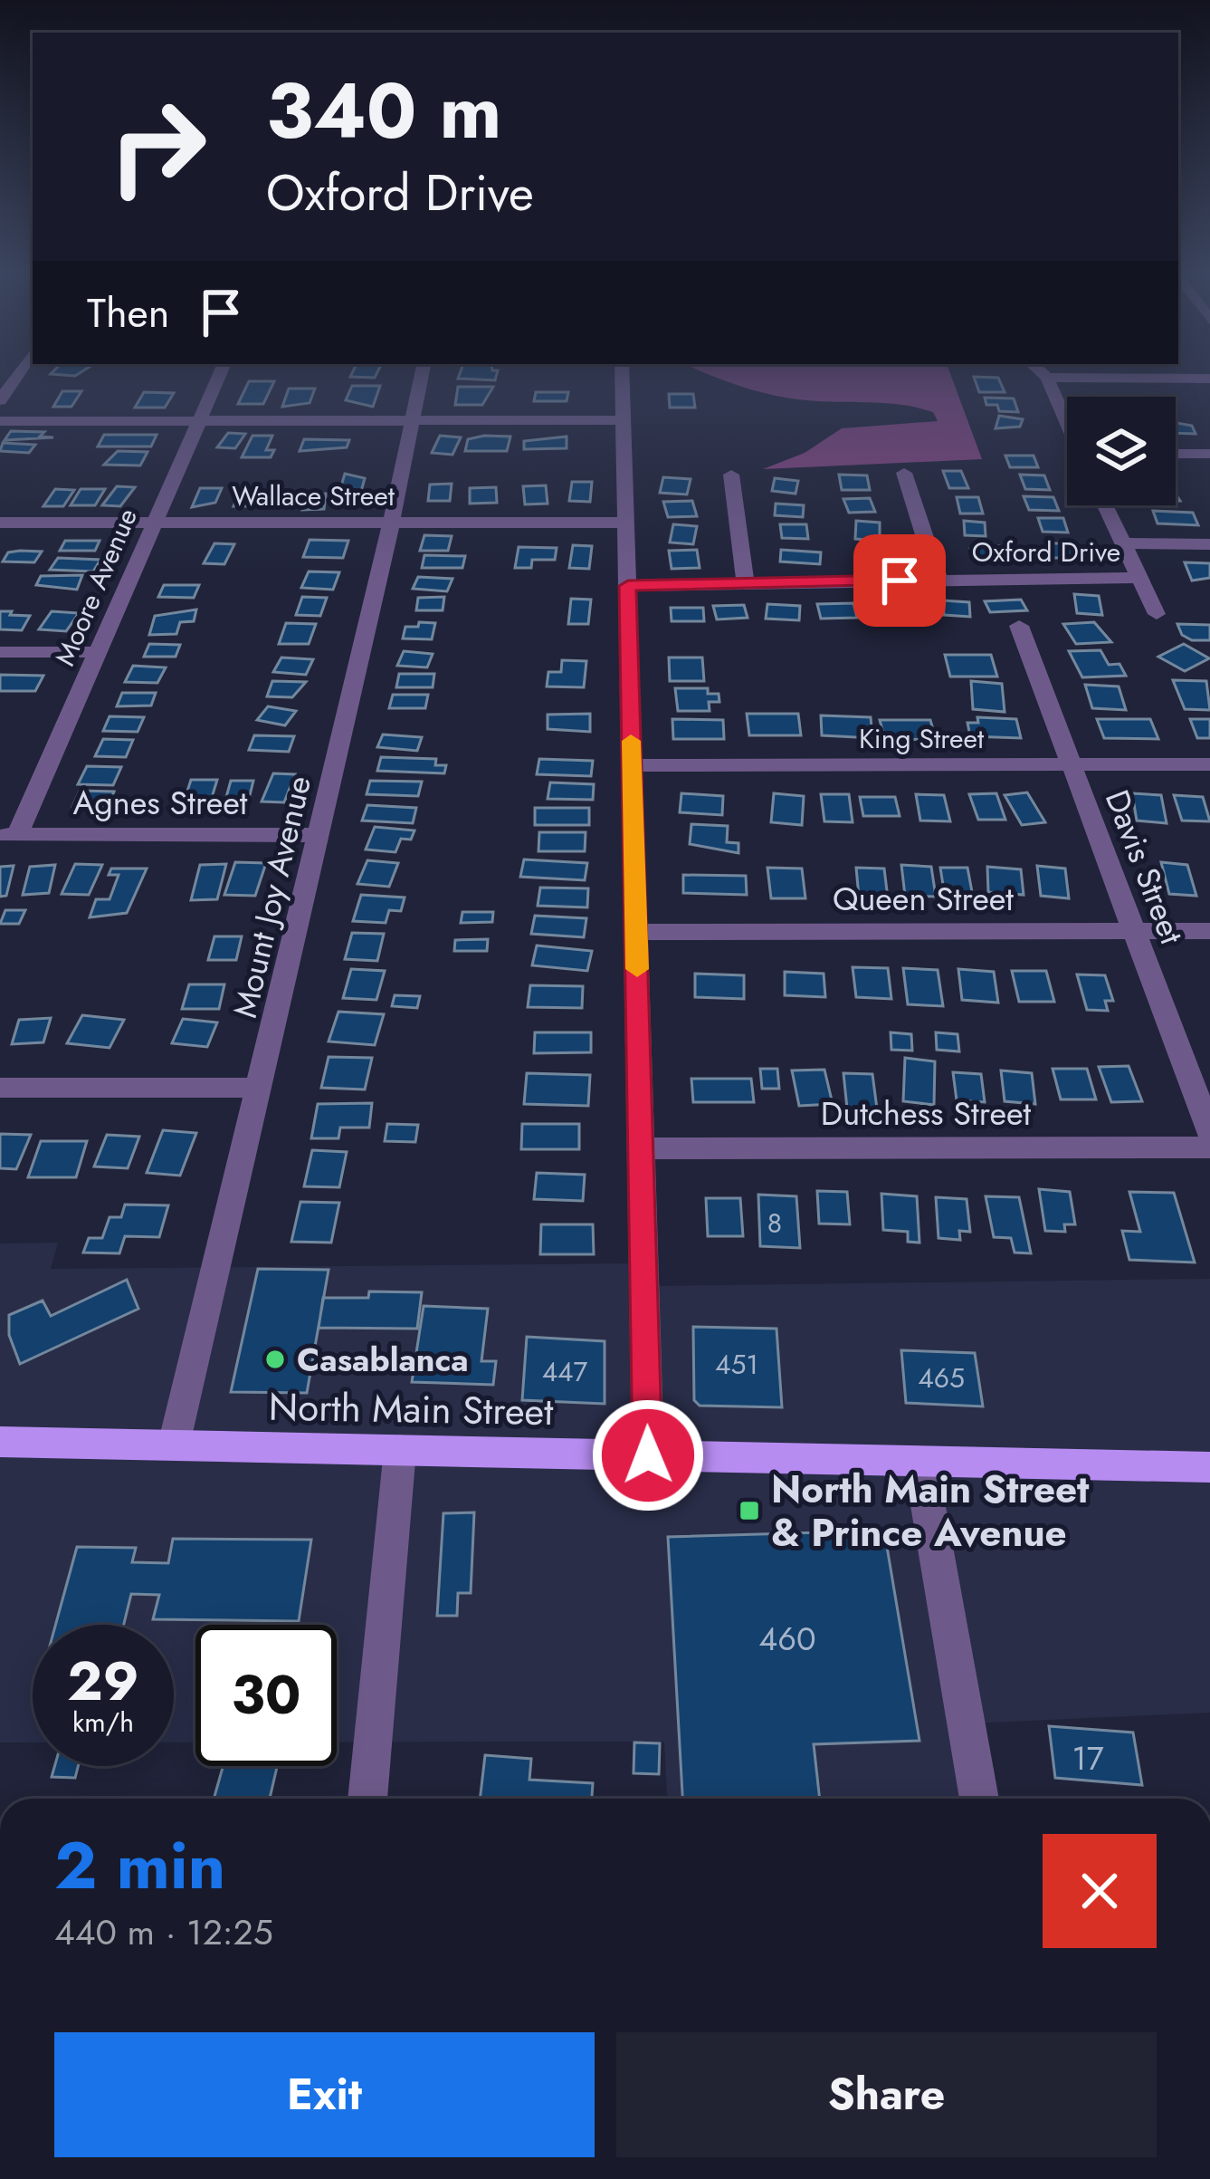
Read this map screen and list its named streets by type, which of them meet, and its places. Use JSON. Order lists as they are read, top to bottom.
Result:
{
  "streets": {
    "main road": ["North Main Street"],
    "street": [
      "Wallace Street",
      "Oxford Drive",
      "Moore Avenue",
      "King Street",
      "Agnes Street",
      "Davis Street",
      "Mount Joy Avenue",
      "Queen Street",
      "Dutchess Street"
    ]
  },
  "crossings": [
    ["Wallace Street", "Moore Avenue"],
    ["Wallace Street", "Mount Joy Avenue"],
    ["Moore Avenue", "Agnes Street"],
    ["King Street", "Davis Street"],
    ["Agnes Street", "Mount Joy Avenue"],
    ["Davis Street", "Queen Street"],
    ["Mount Joy Avenue", "North Main Street"]
  ],
  "places": {
    "other": ["Casablanca"],
    "transit": ["North Main Street & Prince Avenue"]
  },
  "house_numbers": [
    "8",
    "451",
    "447",
    "465",
    "460",
    "17"
  ],
  "page": {
    "turn": ["340 m", "Oxford Drive"],
    "then": "Then",
    "speed": "29 km/h",
    "limit": "30",
    "heading": ["2 min", "440 m · 12:25"],
    "buttons": ["Exit", "Share"]
  }
}
